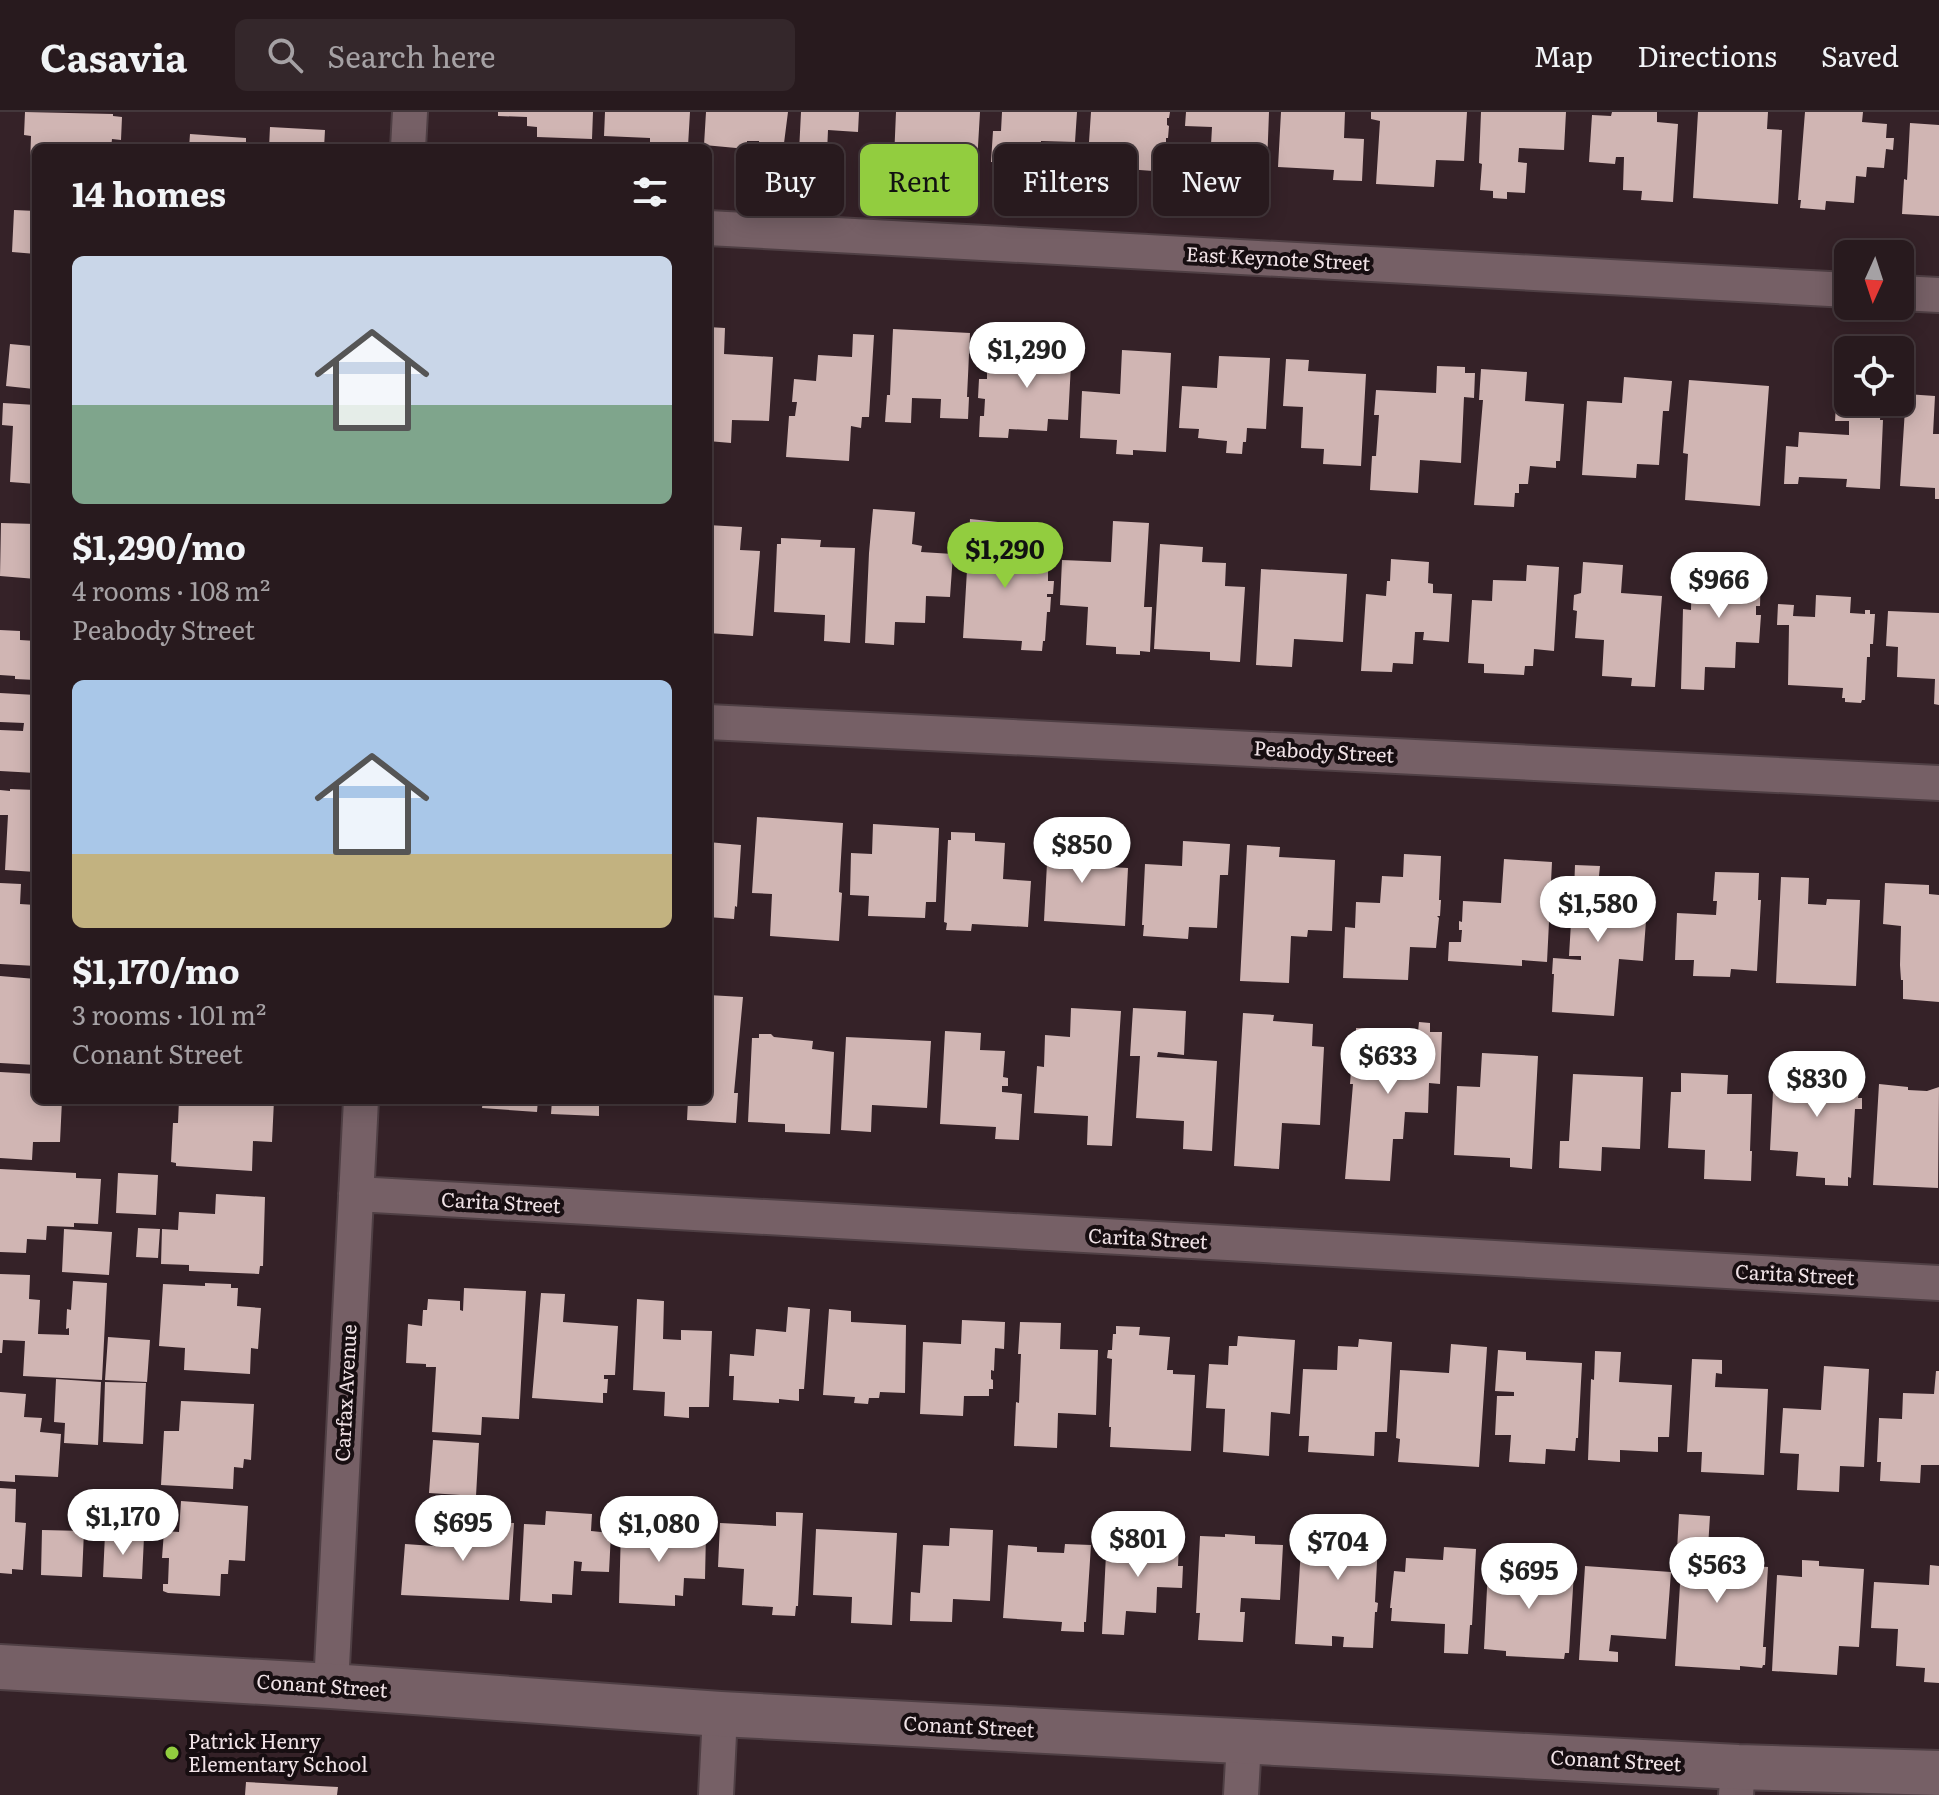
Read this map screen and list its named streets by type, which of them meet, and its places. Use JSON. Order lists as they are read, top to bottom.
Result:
{
  "streets": {
    "street": [
      "East Keynote Street",
      "Peabody Street",
      "Carita Street",
      "Carfax Avenue",
      "Conant Street"
    ]
  },
  "crossings": [
    ["Carita Street", "Carfax Avenue"],
    ["Carfax Avenue", "Conant Street"]
  ],
  "places": ["Patrick Henry Elementary School"],
  "north": "bottom",
  "page": {
    "header": "Casavia",
    "search": "Search here",
    "nav": ["Map", "Directions", "Saved"],
    "chip": [
      "Buy",
      "Rent",
      "Filters",
      "New"
    ],
    "heading": "14 homes",
    "list": [
      {
        "name": "$1,290/mo",
        "note": "4 rooms · 108 m² · Peabody Street"
      },
      {
        "name": "$1,170/mo",
        "note": "3 rooms · 101 m² · Conant Street"
      }
    ],
    "price": [
      "$1,290",
      "$1,290",
      "$966",
      "$850",
      "$1,580",
      "$633",
      "$830",
      "$1,170",
      "$695",
      "$1,080",
      "$801",
      "$704",
      "$563",
      "$695"
    ]
  }
}
